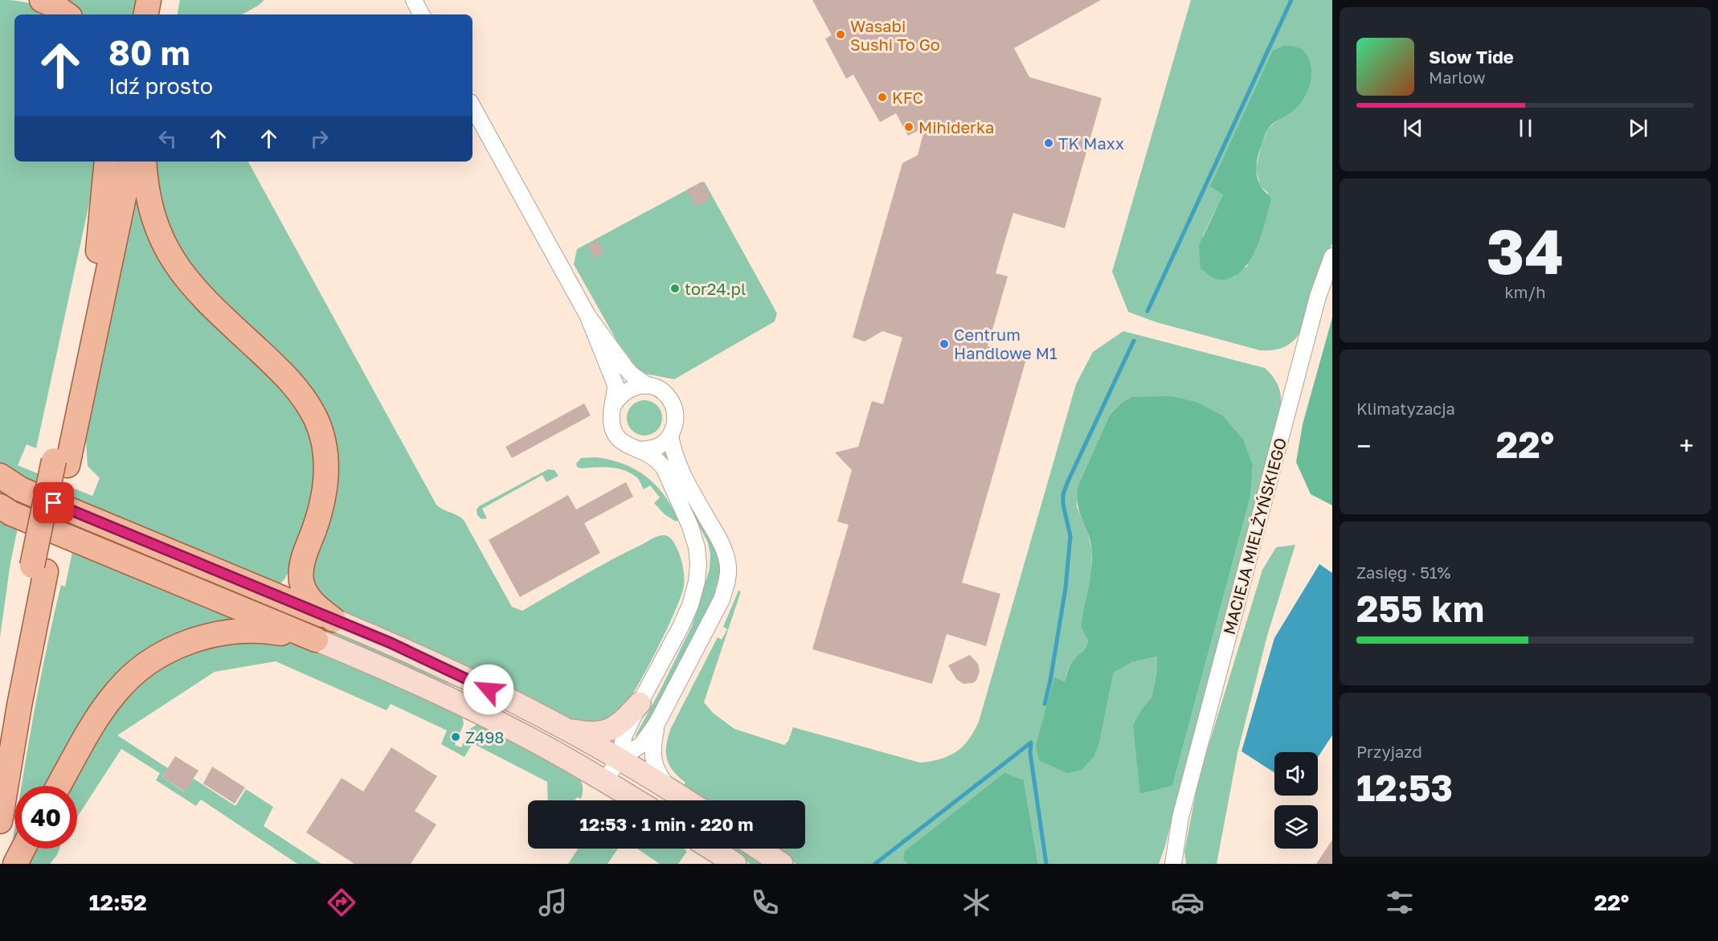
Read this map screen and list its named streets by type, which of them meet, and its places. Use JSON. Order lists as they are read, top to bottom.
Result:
{
  "streets": {
    "street": ["MACIEJA MIELŻYŃSKIEGO"]
  },
  "places": [
    "Wasabi Sushi To Go",
    "KFC",
    "Mihiderka",
    "TK Maxx",
    "tor24.pl",
    "Centrum Handlowe M1",
    "Z498"
  ],
  "page": {
    "turn": ["80 m", "Idź prosto"],
    "song": ["Slow Tide", "Marlow"],
    "tile": [
      ["34", "km/h"],
      "Klimatyzacja",
      ["Zasięg · 51%", "255 km"],
      ["Przyjazd", "12:53"]
    ],
    "heat": ["−", "22°", "+"],
    "limit": "40",
    "trip": "12:53 · 1 min · 220 m",
    "tabs": ["12:52", "22°"]
  }
}
